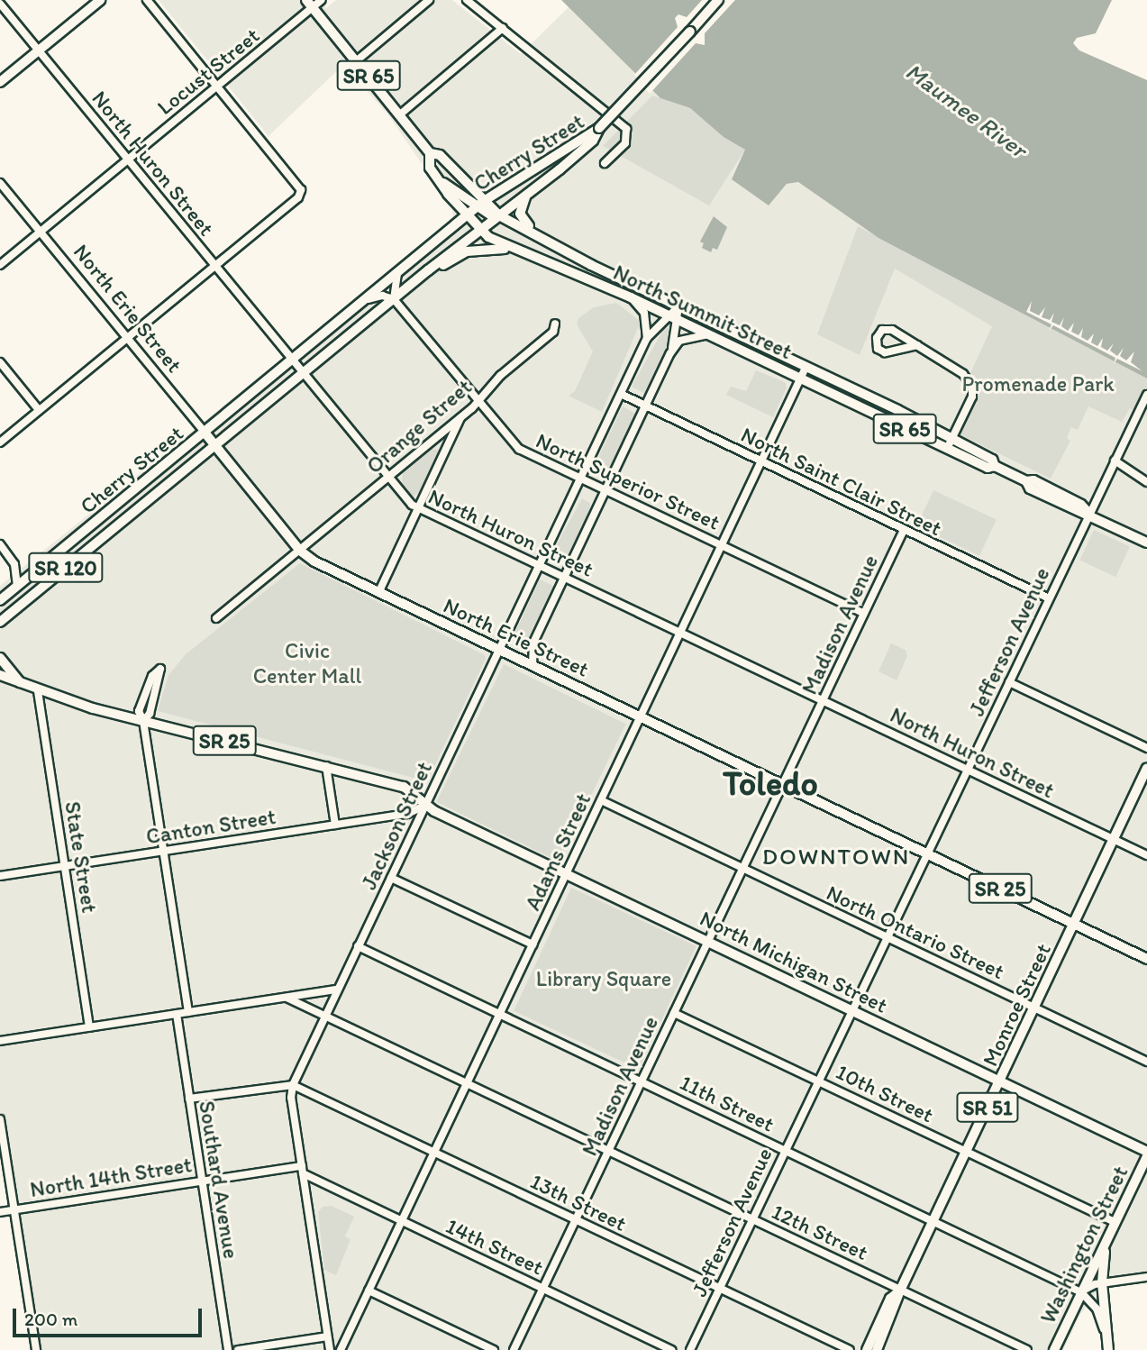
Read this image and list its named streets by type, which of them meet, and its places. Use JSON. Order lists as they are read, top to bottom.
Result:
{
  "streets": {
    "main road": [
      "SR 65",
      "Cherry Street",
      "North Erie Street",
      "North Summit Street",
      "SR 120",
      "SR 25",
      "North Michigan Street",
      "Monroe Street",
      "SR 51",
      "Washington Street"
    ],
    "street": [
      "Locust Street",
      "North Huron Street",
      "Orange Street",
      "North Superior Street",
      "North Saint Clair Street",
      "Madison Avenue",
      "Jefferson Avenue",
      "Jackson Street",
      "Canton Street",
      "Adams Street",
      "State Street",
      "North Ontario Street",
      "10th Street",
      "11th Street",
      "North 14th Street",
      "Southard Avenue",
      "13th Street",
      "12th Street",
      "14th Street"
    ]
  },
  "crossings": [
    ["Locust Street", "North Huron Street"],
    ["Locust Street", "North Erie Street"],
    ["Locust Street", "North Summit Street"],
    ["Cherry Street", "North Huron Street"],
    ["Cherry Street", "North Erie Street"],
    ["Cherry Street", "North Summit Street"],
    ["Cherry Street", "North Superior Street"],
    ["North Huron Street", "Orange Street"],
    ["North Huron Street", "Madison Avenue"],
    ["North Huron Street", "Jefferson Avenue"],
    ["North Huron Street", "Jackson Street"],
    ["North Huron Street", "Adams Street"],
    ["North Huron Street", "Monroe Street"],
    ["North Erie Street", "Orange Street"],
    ["North Erie Street", "Madison Avenue"],
    ["North Erie Street", "Jefferson Avenue"],
    ["North Erie Street", "Jackson Street"],
    ["North Erie Street", "Adams Street"],
    ["North Erie Street", "Monroe Street"],
    ["North Summit Street", "Jefferson Avenue"],
    ["North Summit Street", "Jackson Street"],
    ["North Summit Street", "Adams Street"],
    ["Orange Street", "North Superior Street"],
    ["North Superior Street", "Madison Avenue"],
    ["North Superior Street", "Jackson Street"],
    ["North Superior Street", "Adams Street"],
    ["North Saint Clair Street", "Madison Avenue"],
    ["North Saint Clair Street", "Jefferson Avenue"],
    ["North Saint Clair Street", "Jackson Street"],
    ["North Saint Clair Street", "Adams Street"],
    ["Madison Avenue", "North Ontario Street"],
    ["Madison Avenue", "North Michigan Street"],
    ["Madison Avenue", "10th Street"],
    ["Madison Avenue", "11th Street"],
    ["Madison Avenue", "13th Street"],
    ["Madison Avenue", "12th Street"],
    ["Madison Avenue", "14th Street"],
    ["Jefferson Avenue", "North Ontario Street"],
    ["Jefferson Avenue", "North Michigan Street"],
    ["Jefferson Avenue", "10th Street"],
    ["Jefferson Avenue", "11th Street"],
    ["Jefferson Avenue", "13th Street"],
    ["Jefferson Avenue", "12th Street"],
    ["SR 25", "Jackson Street"],
    ["SR 25", "Canton Street"],
    ["SR 25", "State Street"],
    ["SR 25", "North Michigan Street"],
    ["Jackson Street", "Canton Street"],
    ["Jackson Street", "North Michigan Street"],
    ["Jackson Street", "11th Street"],
    ["Jackson Street", "13th Street"],
    ["Jackson Street", "12th Street"],
    ["Canton Street", "State Street"],
    ["Canton Street", "North Michigan Street"],
    ["Adams Street", "North Ontario Street"],
    ["Adams Street", "North Michigan Street"],
    ["Adams Street", "11th Street"],
    ["Adams Street", "13th Street"],
    ["Adams Street", "12th Street"],
    ["Adams Street", "14th Street"],
    ["North Ontario Street", "Monroe Street"],
    ["North Michigan Street", "Monroe Street"],
    ["North Michigan Street", "Washington Street"],
    ["Monroe Street", "10th Street"],
    ["Monroe Street", "11th Street"],
    ["Monroe Street", "12th Street"],
    ["10th Street", "Washington Street"],
    ["11th Street", "Washington Street"],
    ["North 14th Street", "Southard Avenue"],
    ["North 14th Street", "14th Street"]
  ],
  "districts": ["Toledo", "DOWNTOWN"],
  "water": ["Maumee River"],
  "parks": ["Promenade Park", "Civic Center Mall", "Library Square"],
  "scale_bar": "200 m"
}
